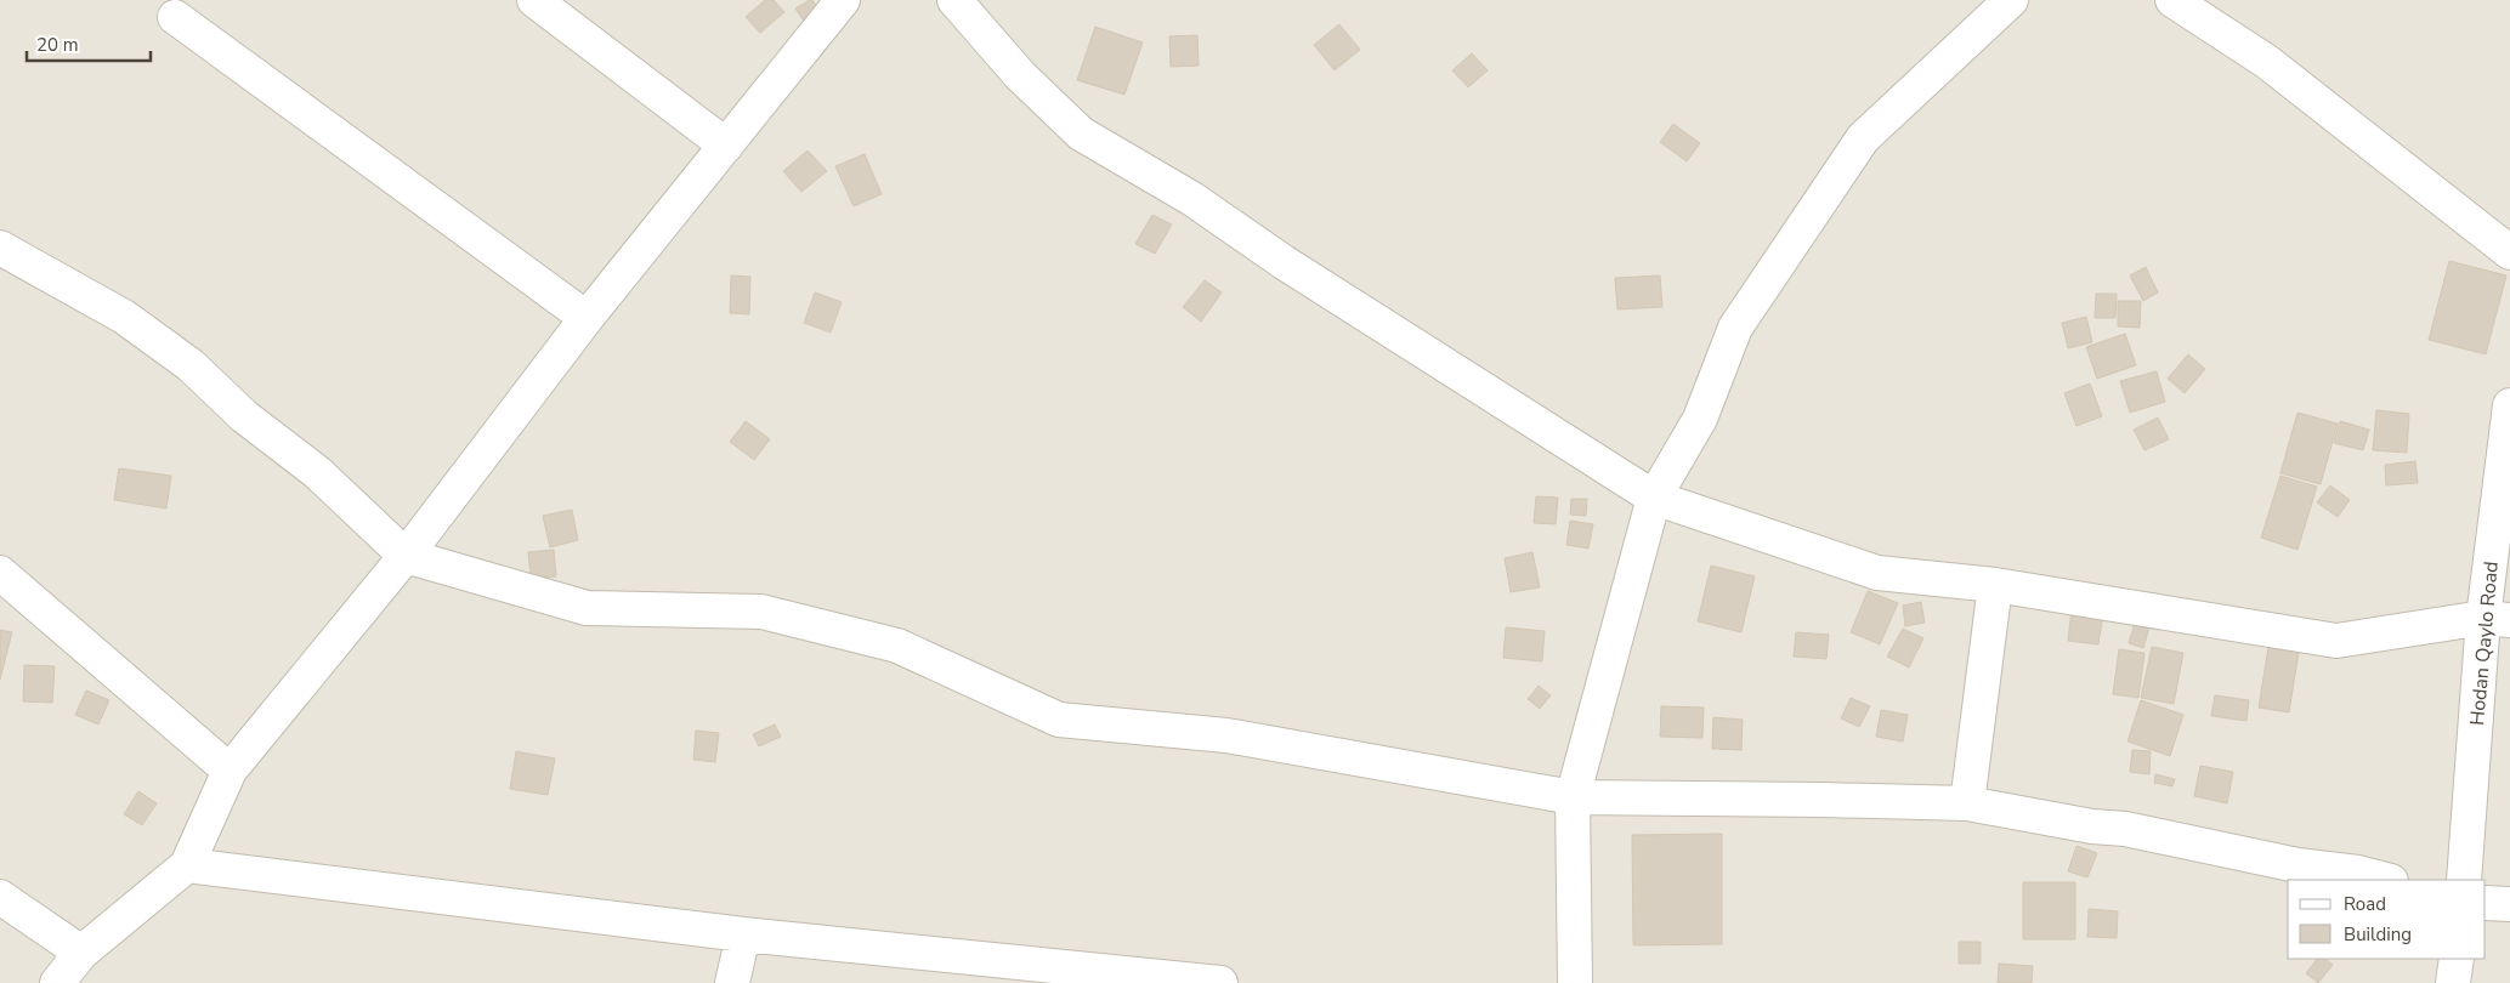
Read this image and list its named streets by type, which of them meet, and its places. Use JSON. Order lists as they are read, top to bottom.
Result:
{
  "streets": {
    "street": ["Hodan Qaylo Road"]
  },
  "legend": ["Road", "Building"],
  "scale_bar": "20 m"
}
